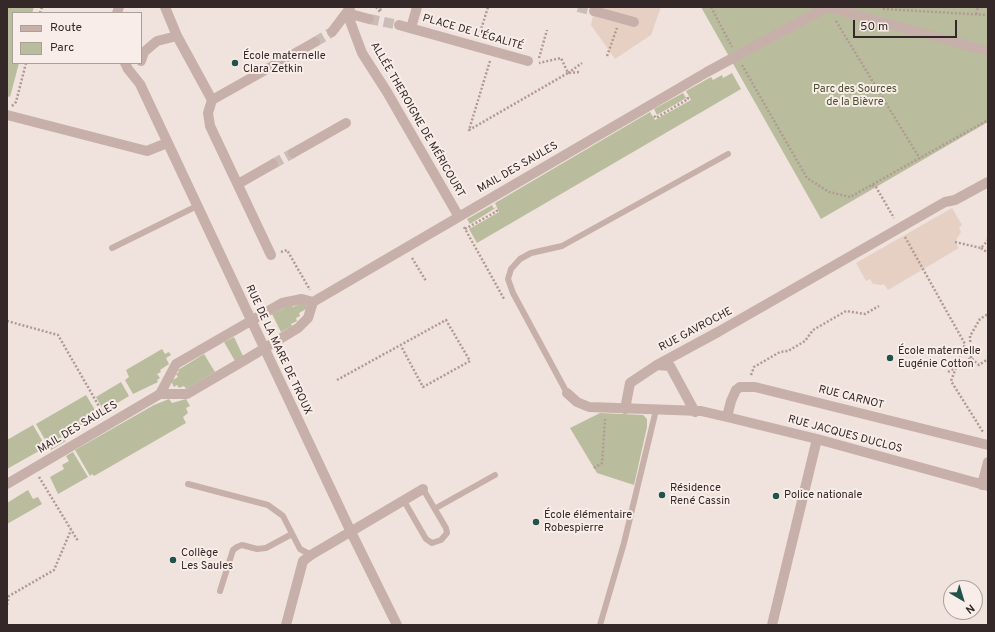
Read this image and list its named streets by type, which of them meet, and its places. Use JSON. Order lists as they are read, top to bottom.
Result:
{
  "streets": {
    "street": [
      "PLACE DE L'ÉGALITÉ",
      "ALLÉE THEROIGNE DE MÉRICOURT",
      "MAIL DES SAULES",
      "RUE GAVROCHE",
      "RUE DE LA MARE DE TROUX",
      "RUE CARNOT",
      "RUE JACQUES DUCLOS"
    ]
  },
  "crossings": [
    ["ALLÉE THEROIGNE DE MÉRICOURT", "MAIL DES SAULES"],
    ["RUE GAVROCHE", "RUE JACQUES DUCLOS"]
  ],
  "parks": ["Parc des Sources de la Bièvre"],
  "places": [
    "École maternelle Clara Zetkin",
    "École maternelle Eugénie Cotton",
    "Résidence René Cassin",
    "Police nationale",
    "École élémentaire Robespierre",
    "Collège Les Saules"
  ],
  "legend": ["Route", "Parc"],
  "scale_bar": "50 m",
  "north": "bottom right"
}
